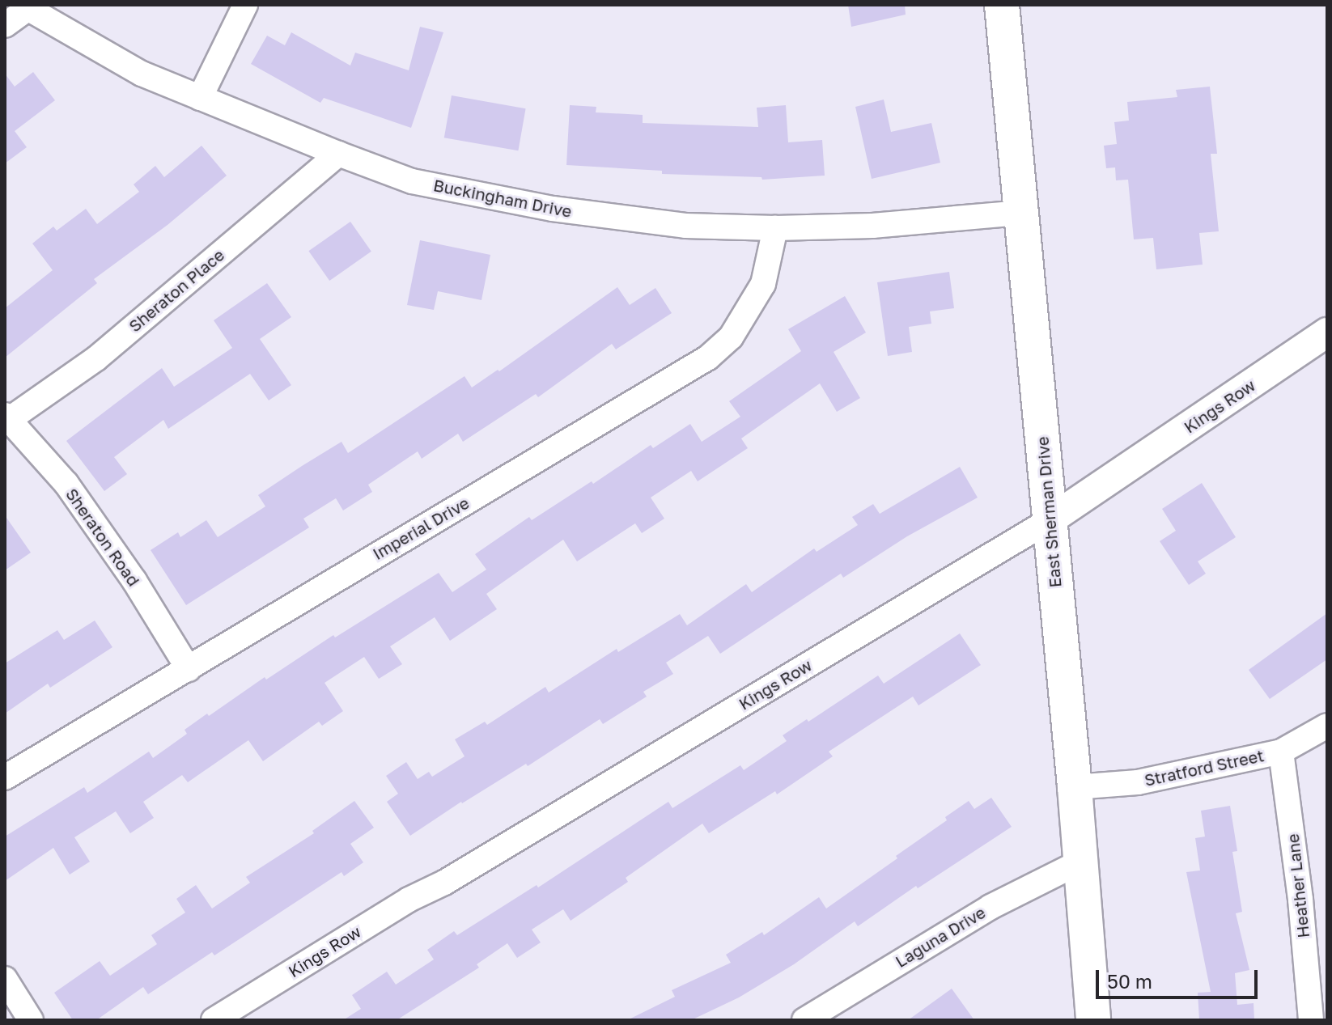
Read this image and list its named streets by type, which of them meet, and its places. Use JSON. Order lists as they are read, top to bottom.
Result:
{
  "streets": {
    "main road": ["East Sherman Drive"],
    "street": [
      "Buckingham Drive",
      "Sheraton Place",
      "Kings Row",
      "Imperial Drive",
      "Sheraton Road",
      "Stratford Street",
      "Heather Lane",
      "Laguna Drive"
    ]
  },
  "crossings": [
    ["Buckingham Drive", "Sheraton Place"],
    ["Buckingham Drive", "East Sherman Drive"],
    ["Buckingham Drive", "Imperial Drive"],
    ["Sheraton Place", "Sheraton Road"],
    ["Kings Row", "East Sherman Drive"],
    ["East Sherman Drive", "Stratford Street"],
    ["East Sherman Drive", "Laguna Drive"],
    ["Imperial Drive", "Sheraton Road"],
    ["Stratford Street", "Heather Lane"]
  ],
  "scale_bar": "50 m"
}
